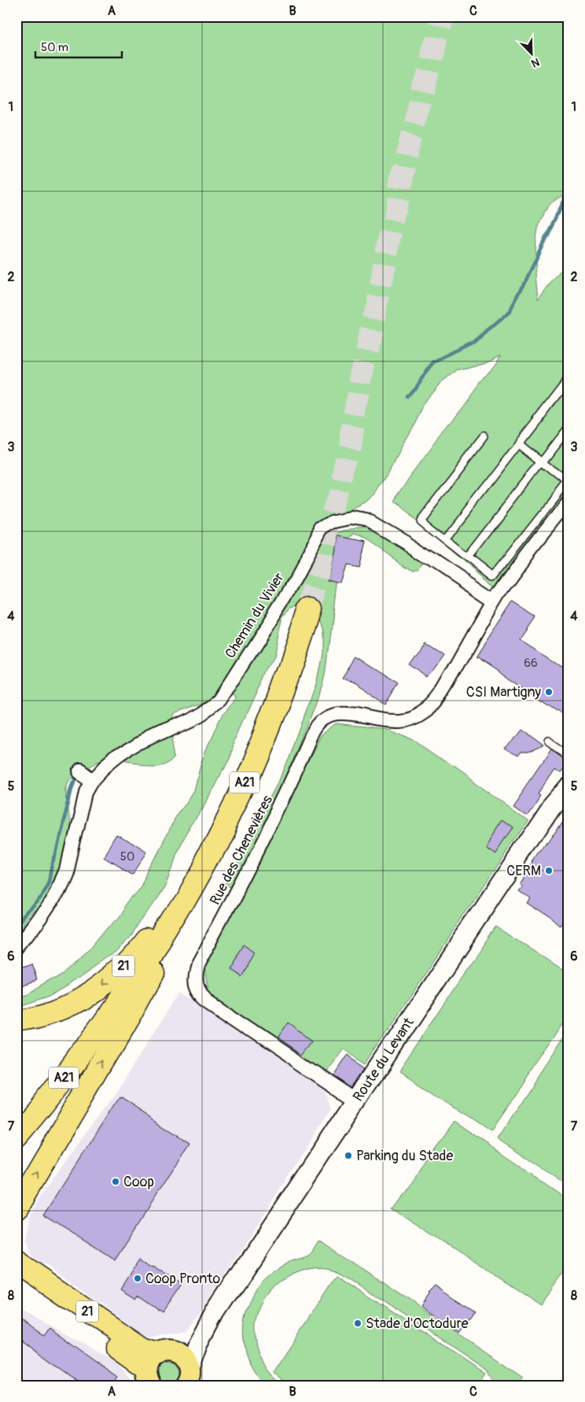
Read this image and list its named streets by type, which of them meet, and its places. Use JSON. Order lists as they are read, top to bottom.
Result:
{
  "streets": {
    "highway": ["A21", "21"],
    "street": ["Chemin du Vivier", "Rue des Chenevières", "Route du Levant"]
  },
  "crossings": [
    ["Chemin du Vivier", "Rue des Chenevières"],
    ["A21", "21"],
    ["Rue des Chenevières", "Route du Levant"],
    ["21", "Route du Levant"]
  ],
  "places": [
    "CSI Martigny",
    "CERM",
    "Parking du Stade",
    "Coop",
    "Coop Pronto",
    "Stade d'Octodure"
  ],
  "house_numbers": ["66", "50"],
  "scale_bar": "50 m",
  "north": "bottom right",
  "grid": {
    "columns": ["A", "B", "C"],
    "rows": [
      "1",
      "2",
      "3",
      "4",
      "5",
      "6",
      "7",
      "8"
    ]
  }
}
